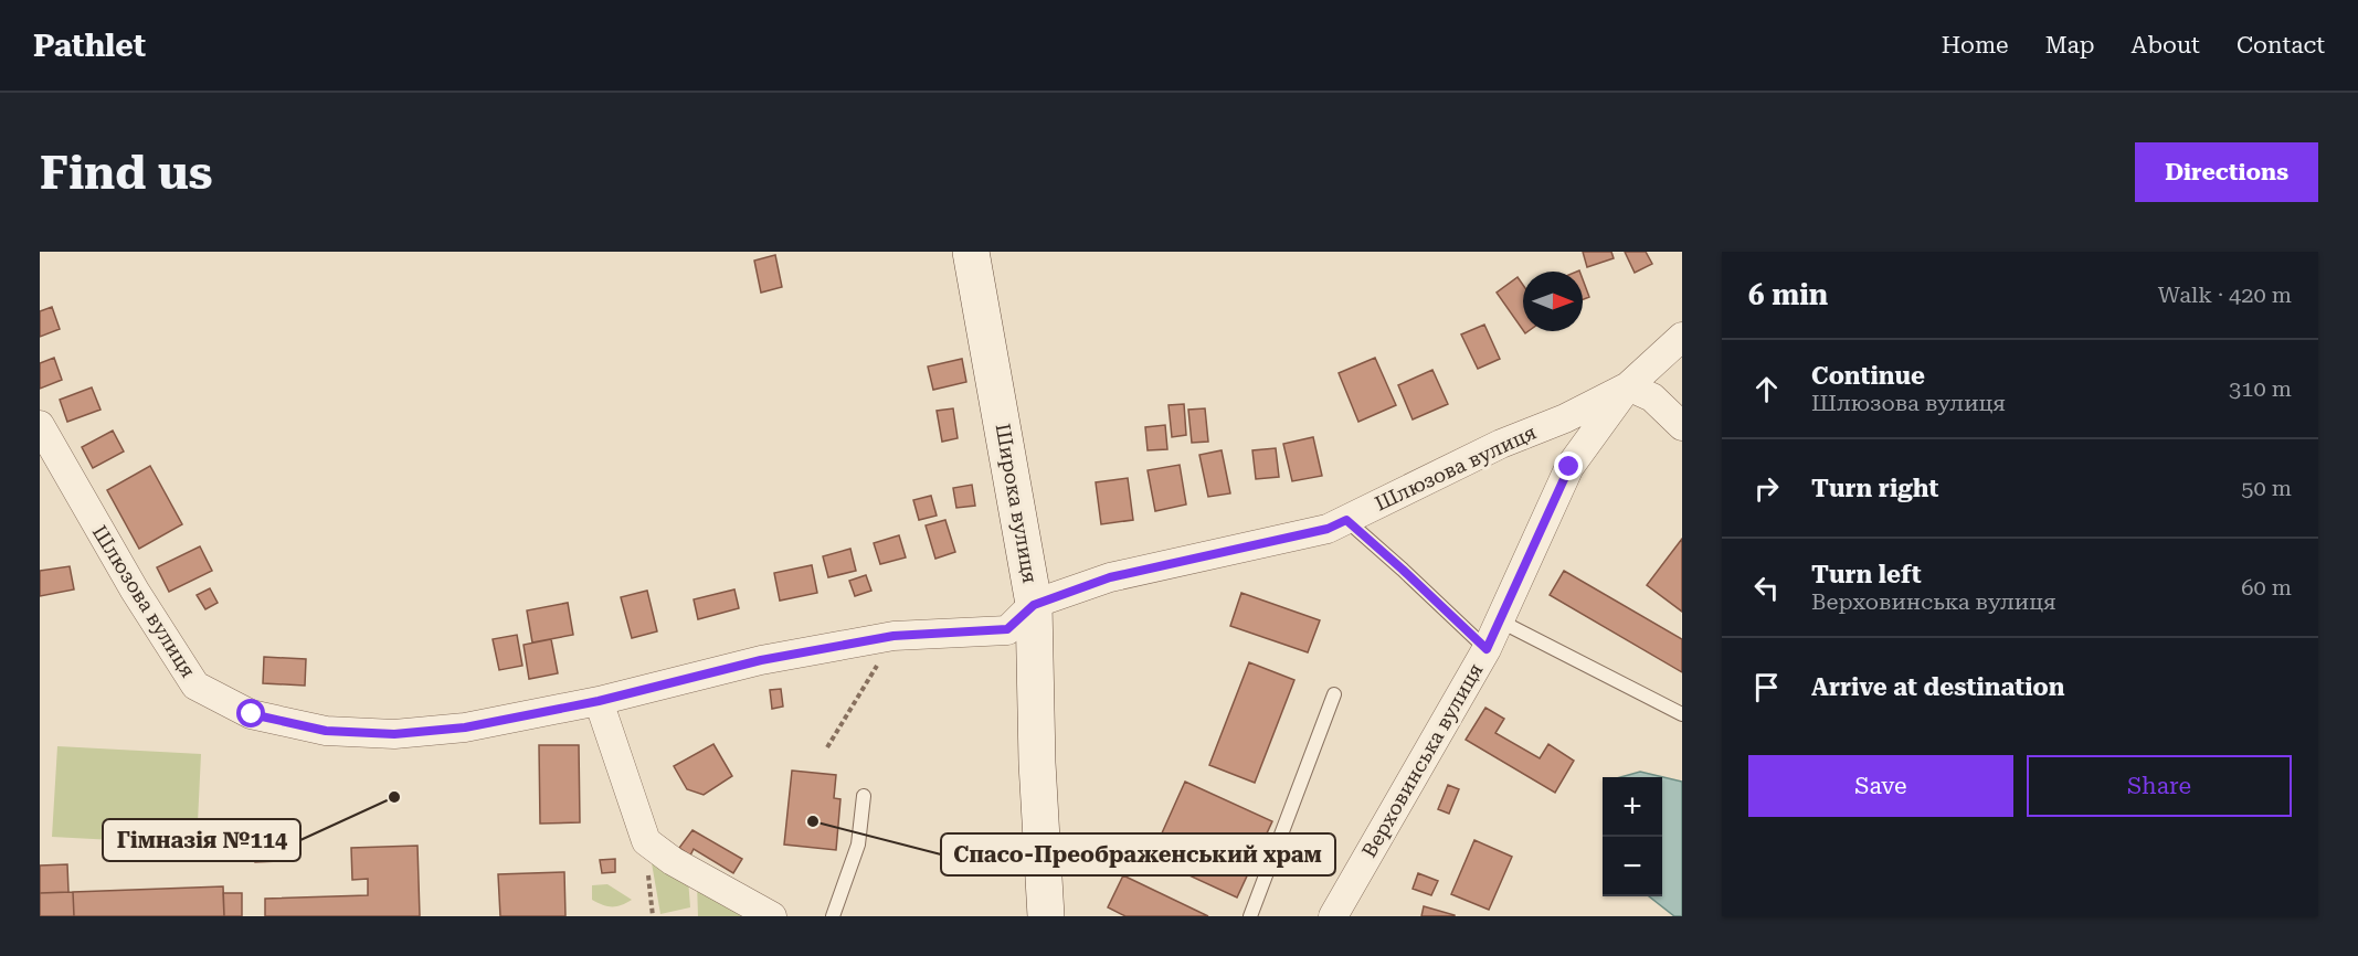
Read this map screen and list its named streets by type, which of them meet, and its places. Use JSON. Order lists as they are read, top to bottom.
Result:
{
  "streets": {
    "main road": ["Широка вулиця"],
    "street": ["Шлюзова вулиця", "Верховинська вулиця"]
  },
  "crossings": [
    ["Шлюзова вулиця", "Широка вулиця"],
    ["Шлюзова вулиця", "Верховинська вулиця"]
  ],
  "places": ["Гімназія №114", "Спасо-Преображенський храм"],
  "north": "right",
  "page": {
    "header": "Pathlet",
    "nav": [
      "Home",
      "Map",
      "About",
      "Contact"
    ],
    "buttons": [
      "Directions",
      ["Save", "Share"]
    ],
    "title": "Find us",
    "heading": ["6 min", "Walk · 420 m"],
    "list": [
      ["Continue", "Шлюзова вулиця", "310 m"],
      ["Turn right", "50 m"],
      ["Turn left", "Верховинська вулиця", "60 m"],
      "Arrive at destination"
    ],
    "map_buttons": ["+", "−"]
  }
}
